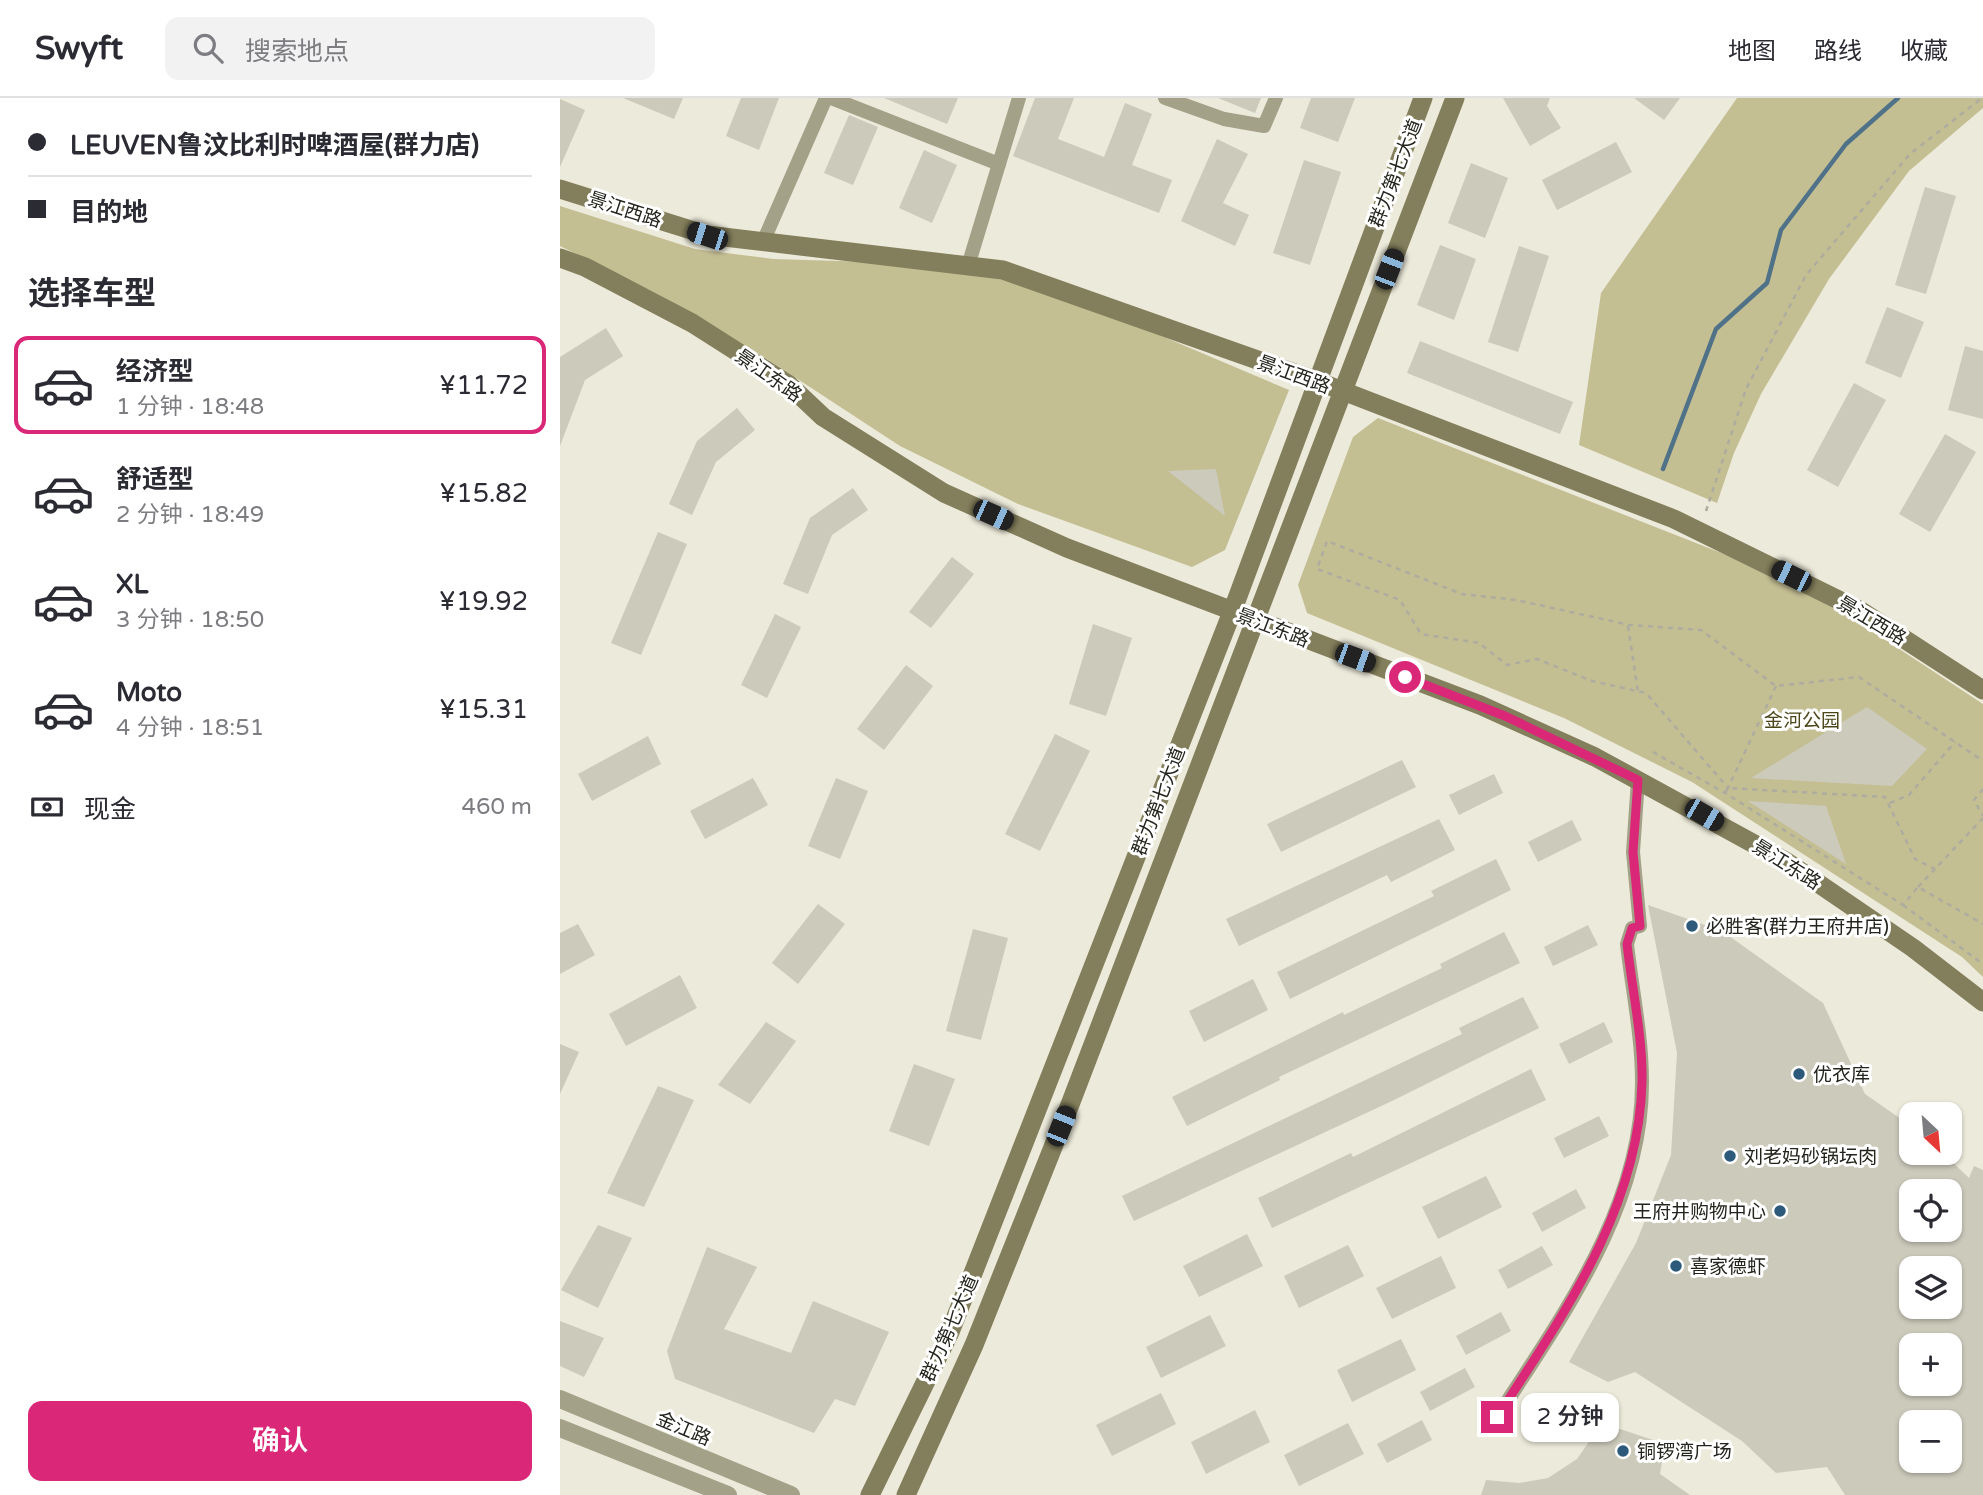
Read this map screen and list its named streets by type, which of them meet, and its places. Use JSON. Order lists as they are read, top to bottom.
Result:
{
  "streets": {
    "main road": ["群力第七大道", "景江西路", "景江东路"],
    "street": ["金江路"]
  },
  "crossings": [
    ["群力第七大道", "景江西路"],
    ["群力第七大道", "景江东路"]
  ],
  "parks": ["金河公园"],
  "places": [
    "必胜客(群力王府井店)",
    "优衣库",
    "刘老妈砂锅坛肉",
    "王府井购物中心",
    "喜家德虾",
    "铜锣湾广场"
  ],
  "north": "bottom right",
  "page": {
    "header": "Swyft",
    "search": "搜索地点",
    "nav": ["地图", "路线", "收藏"],
    "banner": ["LEUVEN鲁汶比利时啤酒屋(群力店)", "目的地"],
    "heading": "选择车型",
    "list": [
      {
        "name": "经济型",
        "note": "1 分钟 · 18:48",
        "value": "¥11.72"
      },
      {
        "name": "舒适型",
        "note": "2 分钟 · 18:49",
        "value": "¥15.82"
      },
      {
        "name": "XL",
        "note": "3 分钟 · 18:50",
        "value": "¥19.92"
      },
      {
        "name": "Moto",
        "note": "4 分钟 · 18:51",
        "value": "¥15.31"
      }
    ],
    "pay": ["现金", "460 m"],
    "map_buttons": ["+", "−"],
    "buttons": "确认",
    "bubble": "2 分钟"
  }
}
